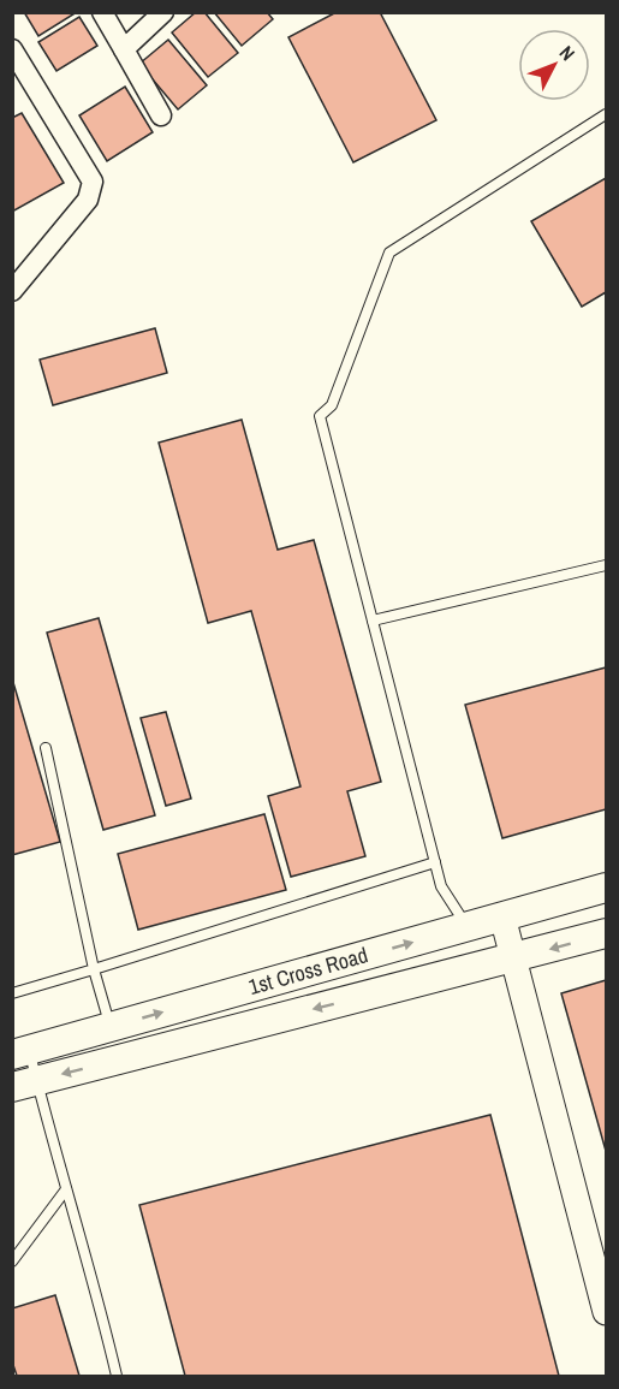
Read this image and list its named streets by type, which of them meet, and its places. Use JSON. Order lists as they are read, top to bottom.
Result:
{
  "streets": {
    "main road": ["1st Cross Road"]
  },
  "north": "top right"
}
